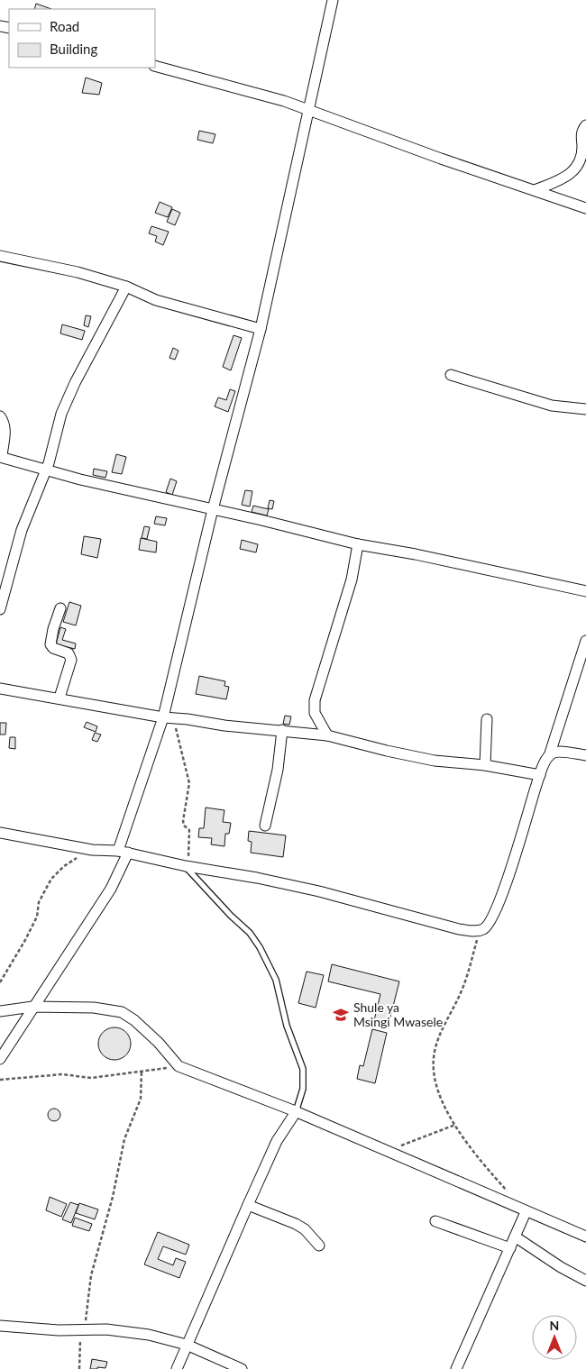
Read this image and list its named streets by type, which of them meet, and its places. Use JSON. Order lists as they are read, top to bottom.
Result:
{
  "places": {
    "school or university": ["Shule ya Msingi Mwasele"]
  },
  "legend": ["Road", "Building"],
  "north": "top"
}
